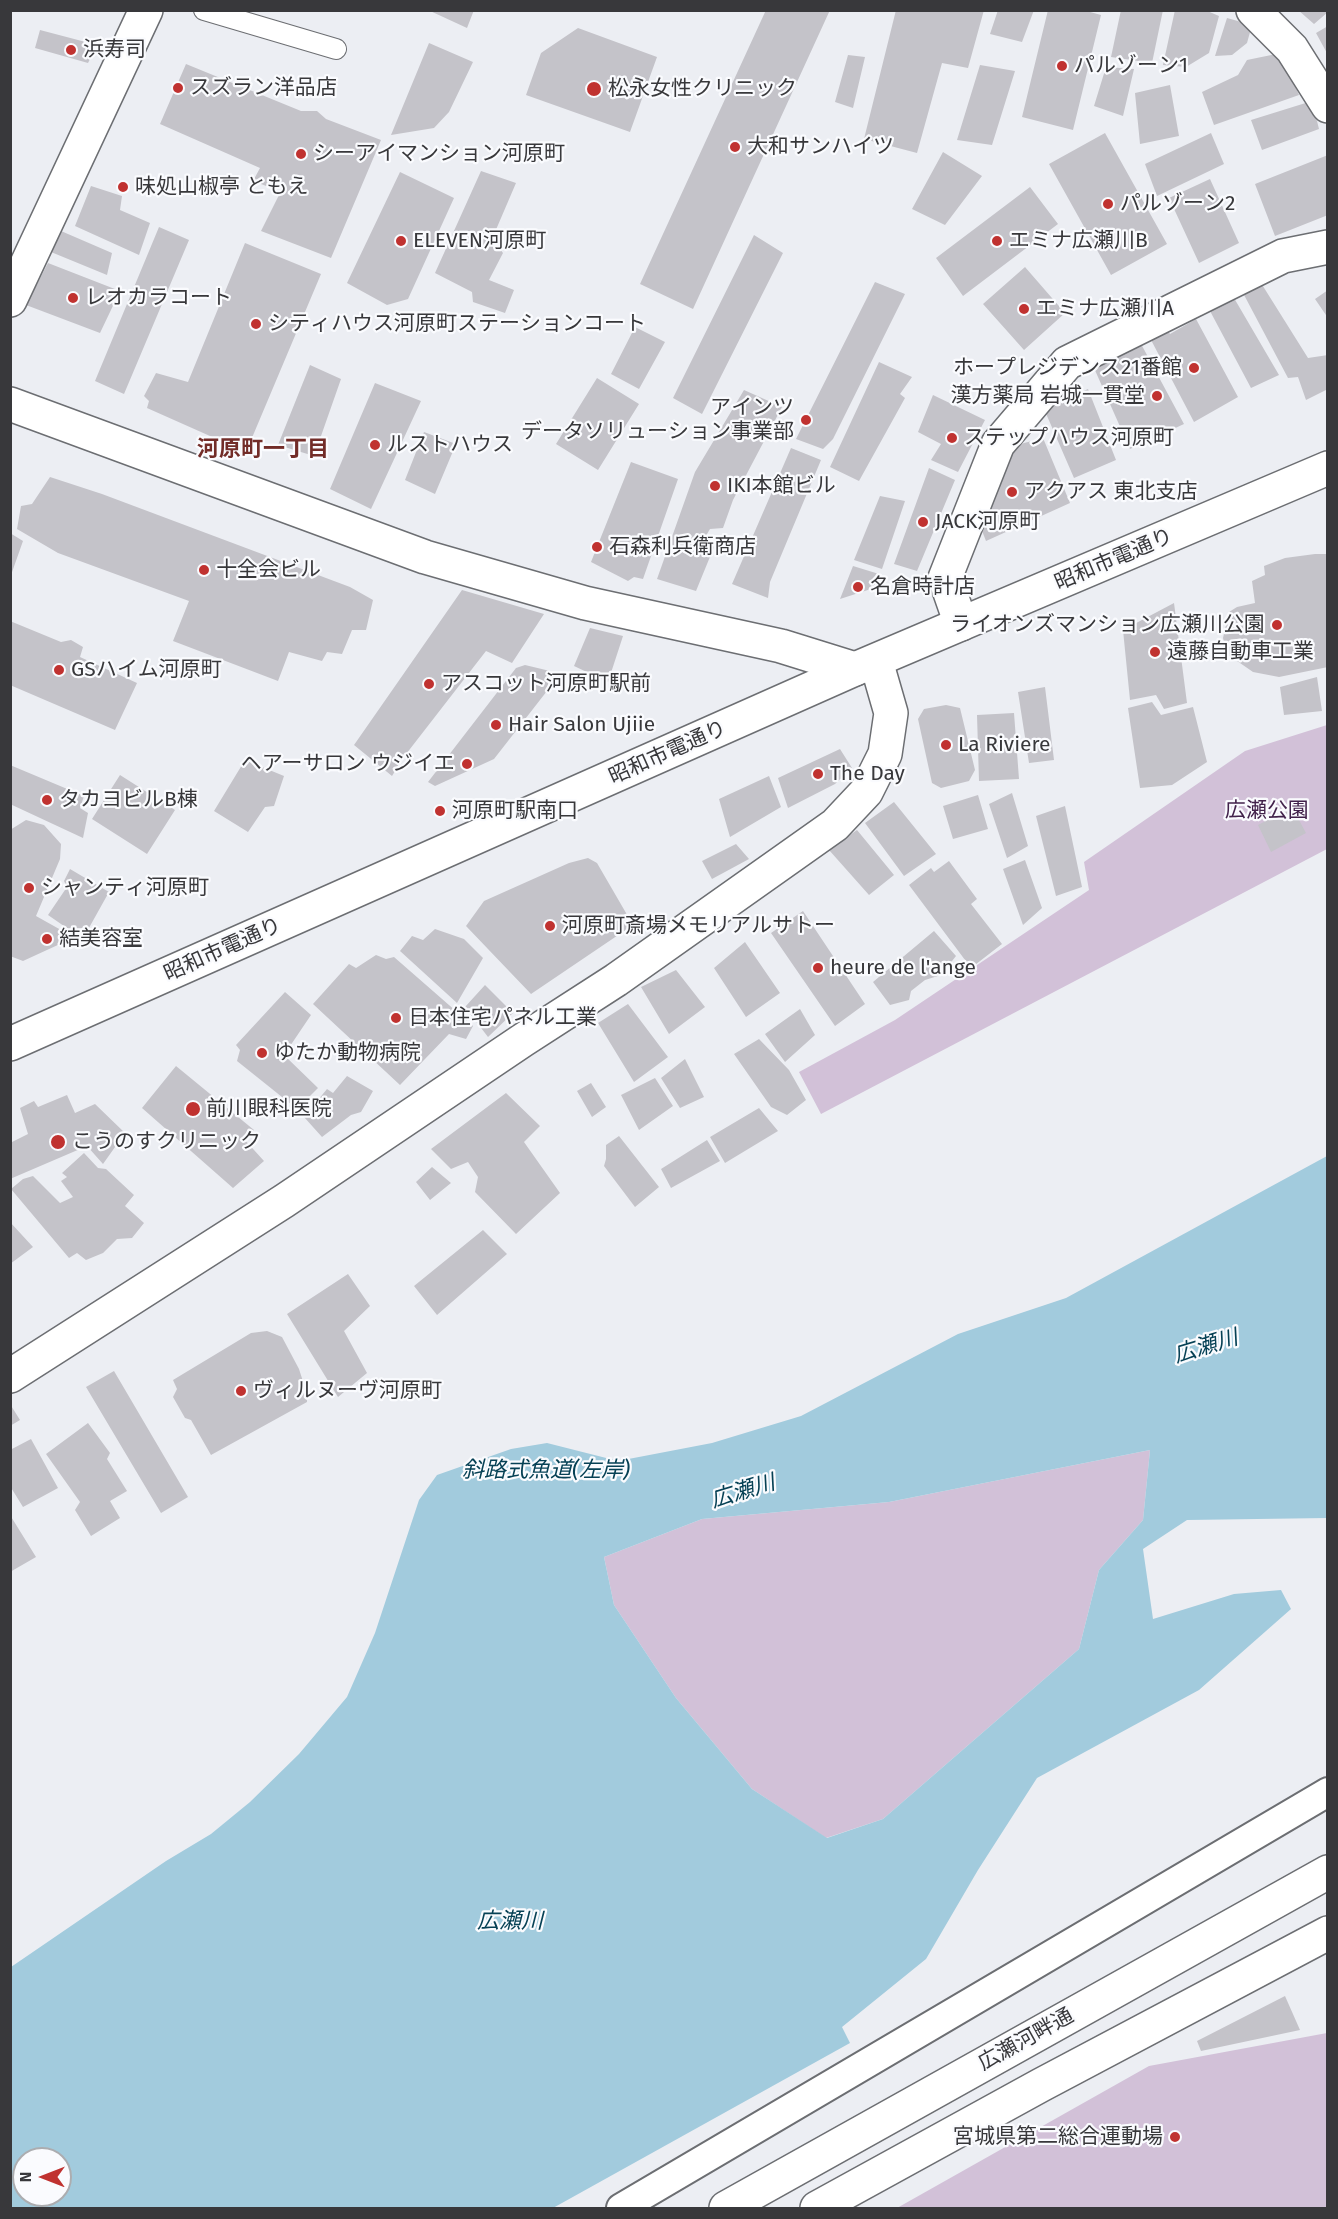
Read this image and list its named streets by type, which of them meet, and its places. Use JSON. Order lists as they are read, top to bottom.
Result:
{
  "streets": {
    "street": ["昭和市電通り", "広瀬河畔通"]
  },
  "districts": ["河原町一丁目"],
  "water": ["広瀬川", "斜路式魚道(左岸)"],
  "parks": ["広瀬公園"],
  "places": [
    "浜寿司",
    "パルゾーン1",
    "スズラン洋品店",
    "松永女性クリニック",
    "大和サンハイツ",
    "シーアイマンション河原町",
    "味処山椒亭 ともえ",
    "パルゾーン2",
    "ELEVEN河原町",
    "エミナ広瀬川B",
    "レオカラコート",
    "エミナ広瀬川A",
    "シティハウス河原町ステーションコート",
    "ホープレジデンス21番館",
    "漢方薬局 岩城一貫堂",
    "アインツ データソリューション事業部",
    "ステップハウス河原町",
    "ルストハウス",
    "IKI本館ビル",
    "アクアス 東北支店",
    "JACK河原町",
    "石森利兵衛商店",
    "十全会ビル",
    "名倉時計店",
    "ライオンズマンション広瀬川公園",
    "遠藤自動車工業",
    "GSハイム河原町",
    "アスコット河原町駅前",
    "Hair Salon Ujiie",
    "La Riviere",
    "ヘアーサロン ウジイエ",
    "The Day",
    "タカヨビルB棟",
    "河原町駅南口",
    "シャンティ河原町",
    "河原町斎場メモリアルサトー",
    "結美容室",
    "heure de l'ange",
    "日本住宅パネル工業",
    "ゆたか動物病院",
    "前川眼科医院",
    "こうのすクリニック",
    "ヴィルヌーヴ河原町",
    "宮城県第二総合運動場"
  ],
  "north": "left"
}
